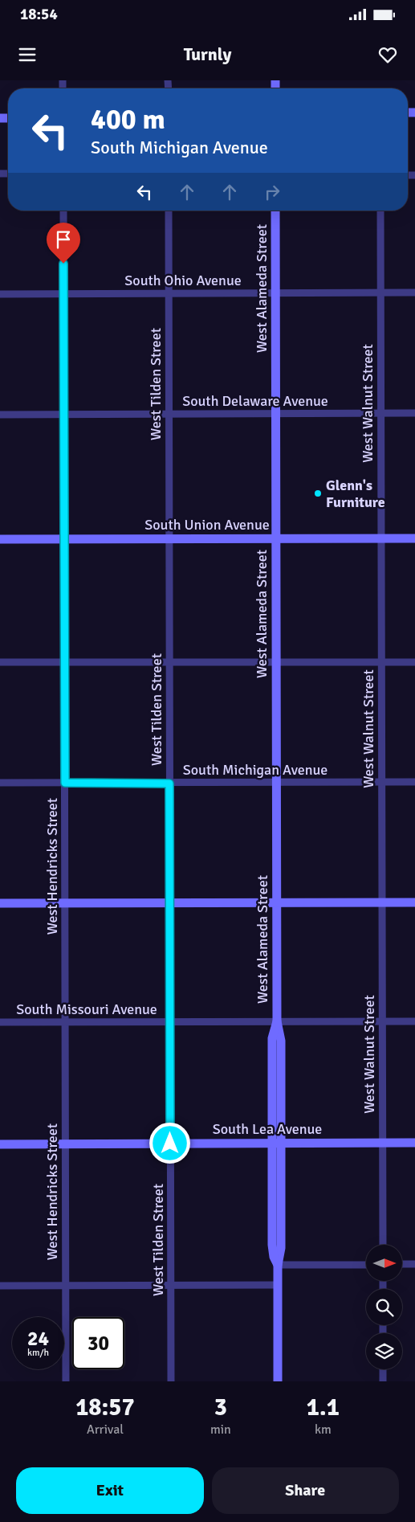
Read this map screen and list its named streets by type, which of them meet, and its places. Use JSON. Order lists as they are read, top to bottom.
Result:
{
  "streets": {
    "street": [
      "South Ohio Avenue",
      "West Alameda Street",
      "West Tilden Street",
      "South Delaware Avenue",
      "West Walnut Street",
      "South Union Avenue",
      "South Michigan Avenue",
      "West Hendricks Street",
      "South Missouri Avenue",
      "South Lea Avenue"
    ]
  },
  "crossings": [
    ["South Ohio Avenue", "West Alameda Street"],
    ["South Ohio Avenue", "West Tilden Street"],
    ["South Ohio Avenue", "West Walnut Street"],
    ["South Ohio Avenue", "West Hendricks Street"],
    ["West Alameda Street", "South Delaware Avenue"],
    ["West Alameda Street", "South Union Avenue"],
    ["West Alameda Street", "South Michigan Avenue"],
    ["West Alameda Street", "South Missouri Avenue"],
    ["West Alameda Street", "South Lea Avenue"],
    ["West Tilden Street", "South Delaware Avenue"],
    ["West Tilden Street", "South Union Avenue"],
    ["West Tilden Street", "South Michigan Avenue"],
    ["West Tilden Street", "South Missouri Avenue"],
    ["West Tilden Street", "South Lea Avenue"],
    ["South Delaware Avenue", "West Walnut Street"],
    ["South Delaware Avenue", "West Hendricks Street"],
    ["West Walnut Street", "South Union Avenue"],
    ["West Walnut Street", "South Michigan Avenue"],
    ["West Walnut Street", "South Missouri Avenue"],
    ["West Walnut Street", "South Lea Avenue"],
    ["South Union Avenue", "West Hendricks Street"],
    ["South Michigan Avenue", "West Hendricks Street"],
    ["West Hendricks Street", "South Missouri Avenue"],
    ["West Hendricks Street", "South Lea Avenue"]
  ],
  "places": ["Glenn's Furniture"],
  "north": "right",
  "page": {
    "status": "18:54",
    "header": "Turnly",
    "turn": ["400 m", "South Michigan Avenue"],
    "speed": "24 km/h",
    "limit": "30",
    "eta": [
      "18:57",
      "Arrival",
      "3",
      "min",
      "1.1",
      "km"
    ],
    "buttons": ["Exit", "Share"]
  }
}
